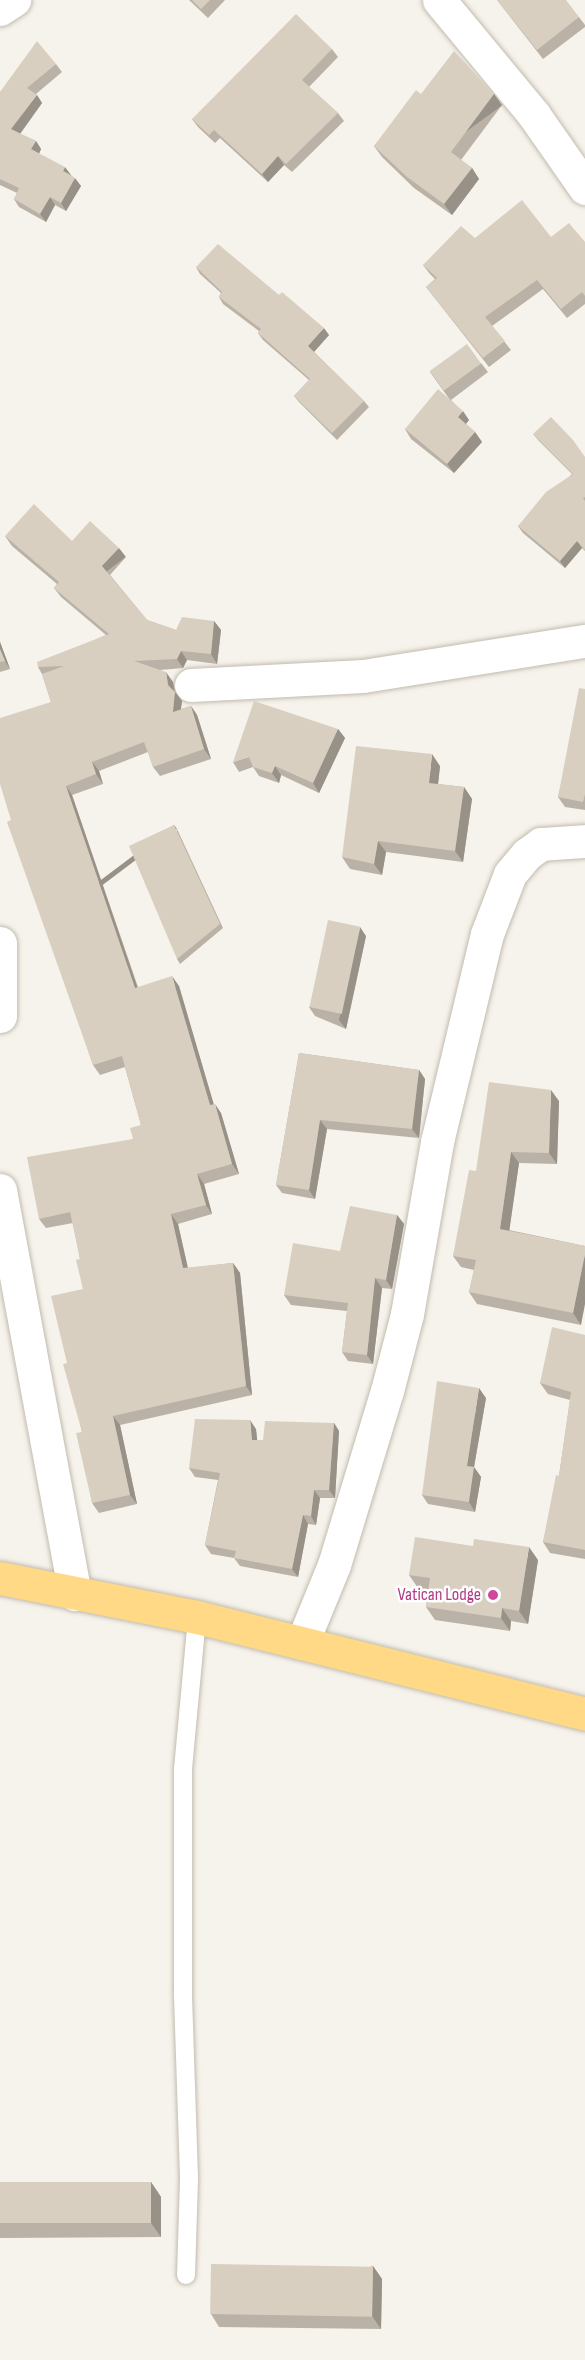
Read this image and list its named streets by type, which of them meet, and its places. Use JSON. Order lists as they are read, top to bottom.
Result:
{
  "places": ["Vatican Lodge"]
}
